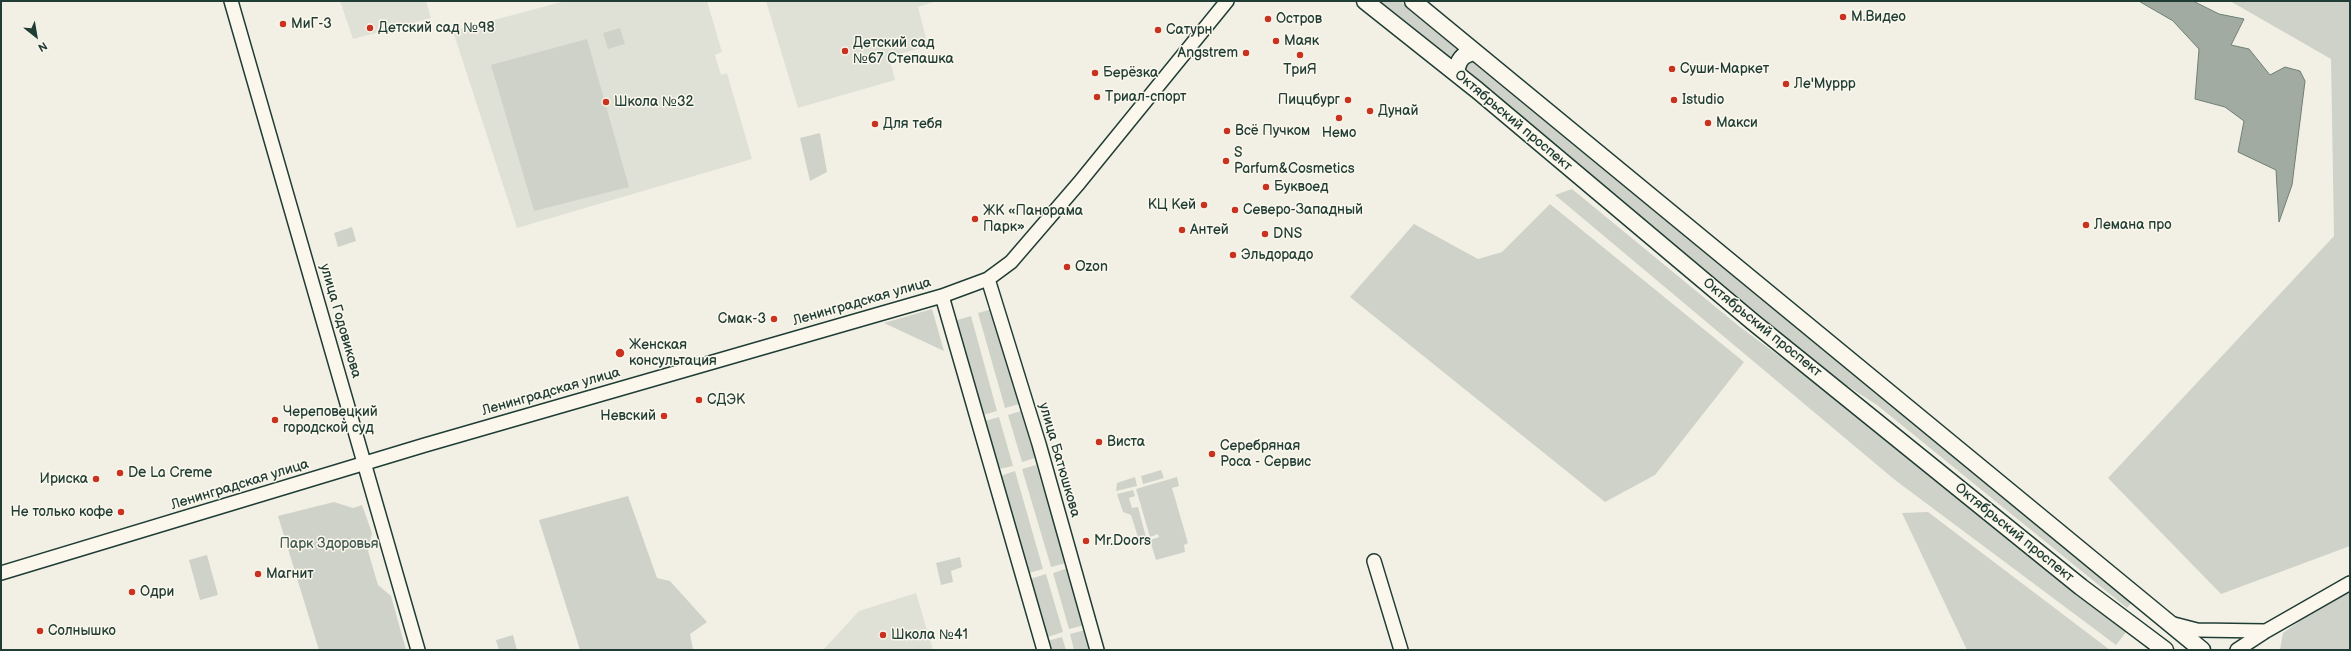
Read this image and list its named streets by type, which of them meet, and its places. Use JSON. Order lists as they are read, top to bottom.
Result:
{
  "streets": {
    "main road": ["Октябрьский проспект"],
    "street": ["Ленинградская улица", "улица Годовикова", "улица Батюшкова"]
  },
  "crossings": [
    ["Ленинградская улица", "улица Годовикова"],
    ["Ленинградская улица", "улица Батюшкова"]
  ],
  "parks": ["Парк Здоровья"],
  "places": [
    "М.Видео",
    "Остров",
    "МиГ-3",
    "Детский сад №98",
    "Сатурн",
    "Маяк",
    "Детский сад №67 Степашка",
    "Angstrem",
    "ТриЯ",
    "Суши-Маркет",
    "Берёзка",
    "Ле'Муррр",
    "Триал-спорт",
    "Пиццбург",
    "Istudio",
    "Школа №32",
    "Дунай",
    "Немо",
    "Макси",
    "Для тебя",
    "Всё Пучком",
    "S Parfum&Cosmetics",
    "Буквоед",
    "КЦ Кей",
    "Северо-Западный",
    "ЖК «Панорама Парк»",
    "Лемана про",
    "Антей",
    "DNS",
    "Эльдорадо",
    "Ozon",
    "Смак-3",
    "Женская консультация",
    "СДЭК",
    "Невский",
    "Череповецкий городской суд",
    "Виста",
    "Серебряная Роса - Сервис",
    "De La Creme",
    "Ириска",
    "Не только кофе",
    "Mr.Doors",
    "Магнит",
    "Одри",
    "Солнышко",
    "Школа №41"
  ],
  "north": "bottom right"
}
